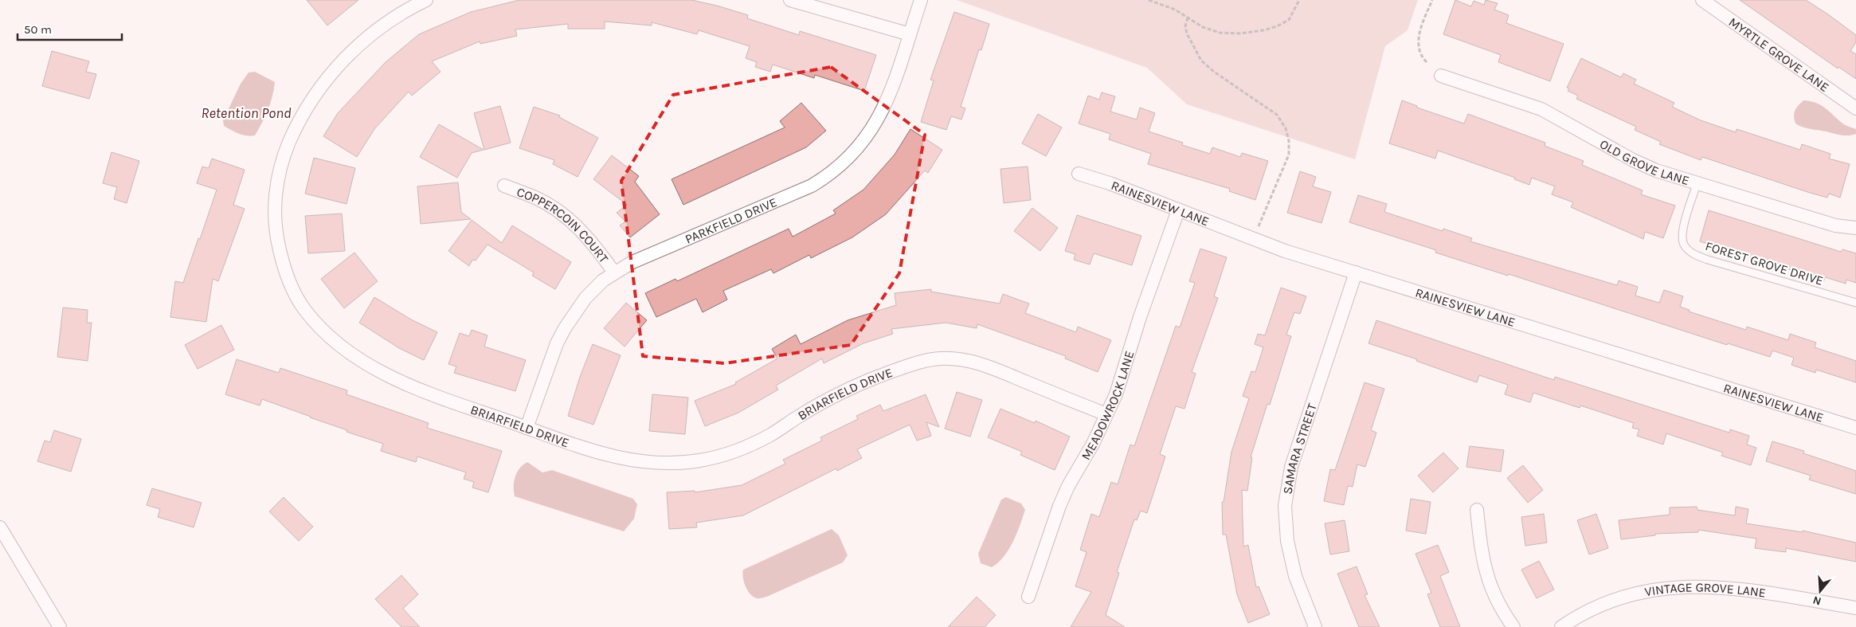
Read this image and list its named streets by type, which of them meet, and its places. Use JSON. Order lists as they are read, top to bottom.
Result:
{
  "streets": {
    "street": [
      "MYRTLE GROVE LANE",
      "OLD GROVE LANE",
      "RAINESVIEW LANE",
      "PARKFIELD DRIVE",
      "COPPERCOIN COURT",
      "BRIARFIELD DRIVE",
      "MEADOWROCK LANE",
      "SAMARA STREET",
      "VINTAGE GROVE LANE"
    ],
    "lane": ["FOREST GROVE DRIVE"]
  },
  "crossings": [
    ["OLD GROVE LANE", "FOREST GROVE DRIVE"],
    ["RAINESVIEW LANE", "MEADOWROCK LANE"],
    ["RAINESVIEW LANE", "SAMARA STREET"],
    ["PARKFIELD DRIVE", "COPPERCOIN COURT"],
    ["PARKFIELD DRIVE", "BRIARFIELD DRIVE"],
    ["BRIARFIELD DRIVE", "MEADOWROCK LANE"]
  ],
  "water": ["Retention Pond"],
  "scale_bar": "50 m",
  "north": "bottom"
}
